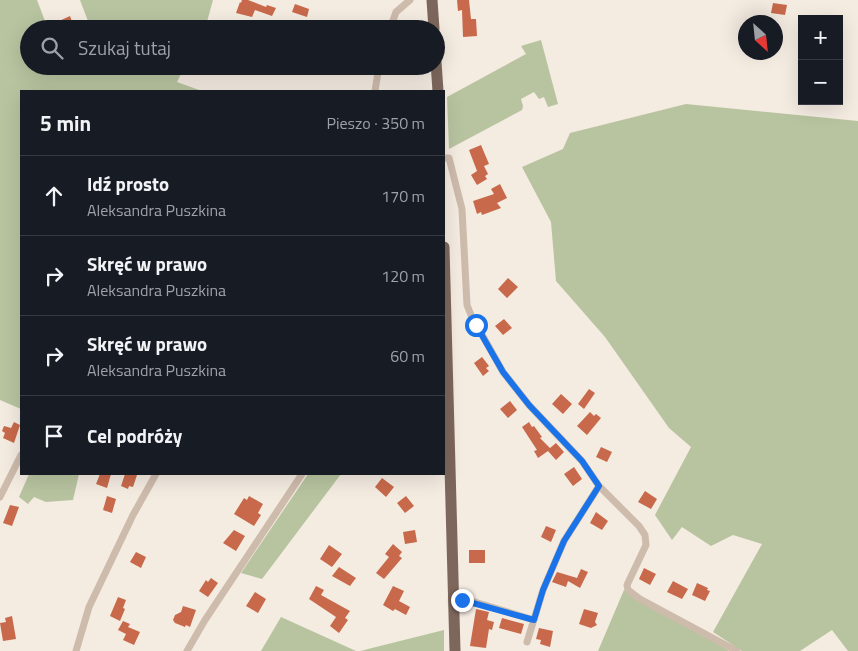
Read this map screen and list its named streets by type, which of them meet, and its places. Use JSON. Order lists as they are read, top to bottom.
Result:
{
  "north": "bottom right",
  "page": {
    "map_buttons": ["+", "−"],
    "search": "Szukaj tutaj",
    "heading": ["5 min", "Pieszo · 350 m"],
    "list": [
      ["Idź prosto", "Aleksandra Puszkina", "170 m"],
      ["Skręć w prawo", "Aleksandra Puszkina", "120 m"],
      ["Skręć w prawo", "Aleksandra Puszkina", "60 m"],
      "Cel podróży"
    ]
  }
}
